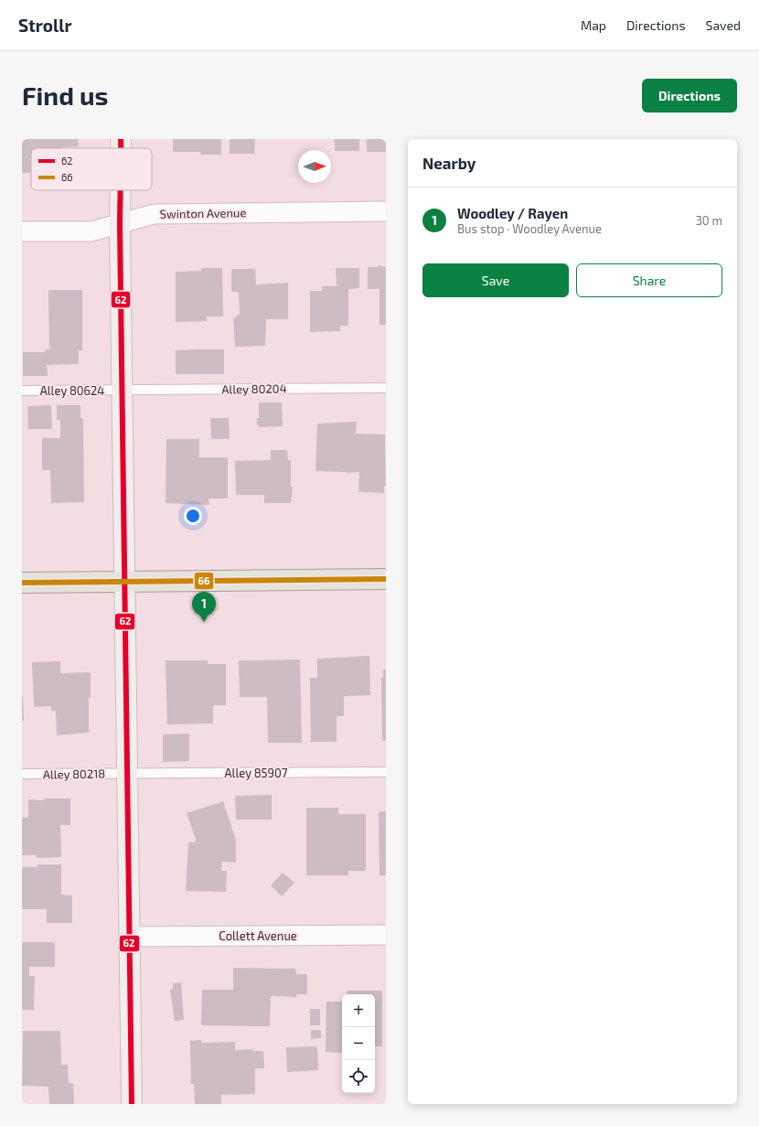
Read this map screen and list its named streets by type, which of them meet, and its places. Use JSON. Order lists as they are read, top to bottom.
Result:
{
  "streets": {
    "street": ["Swinton Avenue", "Collett Avenue"],
    "lane": [
      "Alley 80204",
      "Alley 80624",
      "Alley 85907",
      "Alley 80218"
    ]
  },
  "crossings": [
    ["Alley 80204", "Alley 80624"],
    ["Alley 85907", "Alley 80218"]
  ],
  "lines": ["transit line 62", "transit line 66"],
  "legend": ["62", "66"],
  "north": "right",
  "page": {
    "header": "Strollr",
    "nav": ["Map", "Directions", "Saved"],
    "buttons": [
      "Directions",
      ["Save", "Share"]
    ],
    "title": "Find us",
    "heading": "Nearby",
    "list": [
      {
        "mark": "1",
        "name": "Woodley / Rayen",
        "note": "Bus stop · Woodley Avenue",
        "value": "30 m"
      }
    ],
    "pins": "1",
    "map_buttons": ["+", "−"]
  }
}
